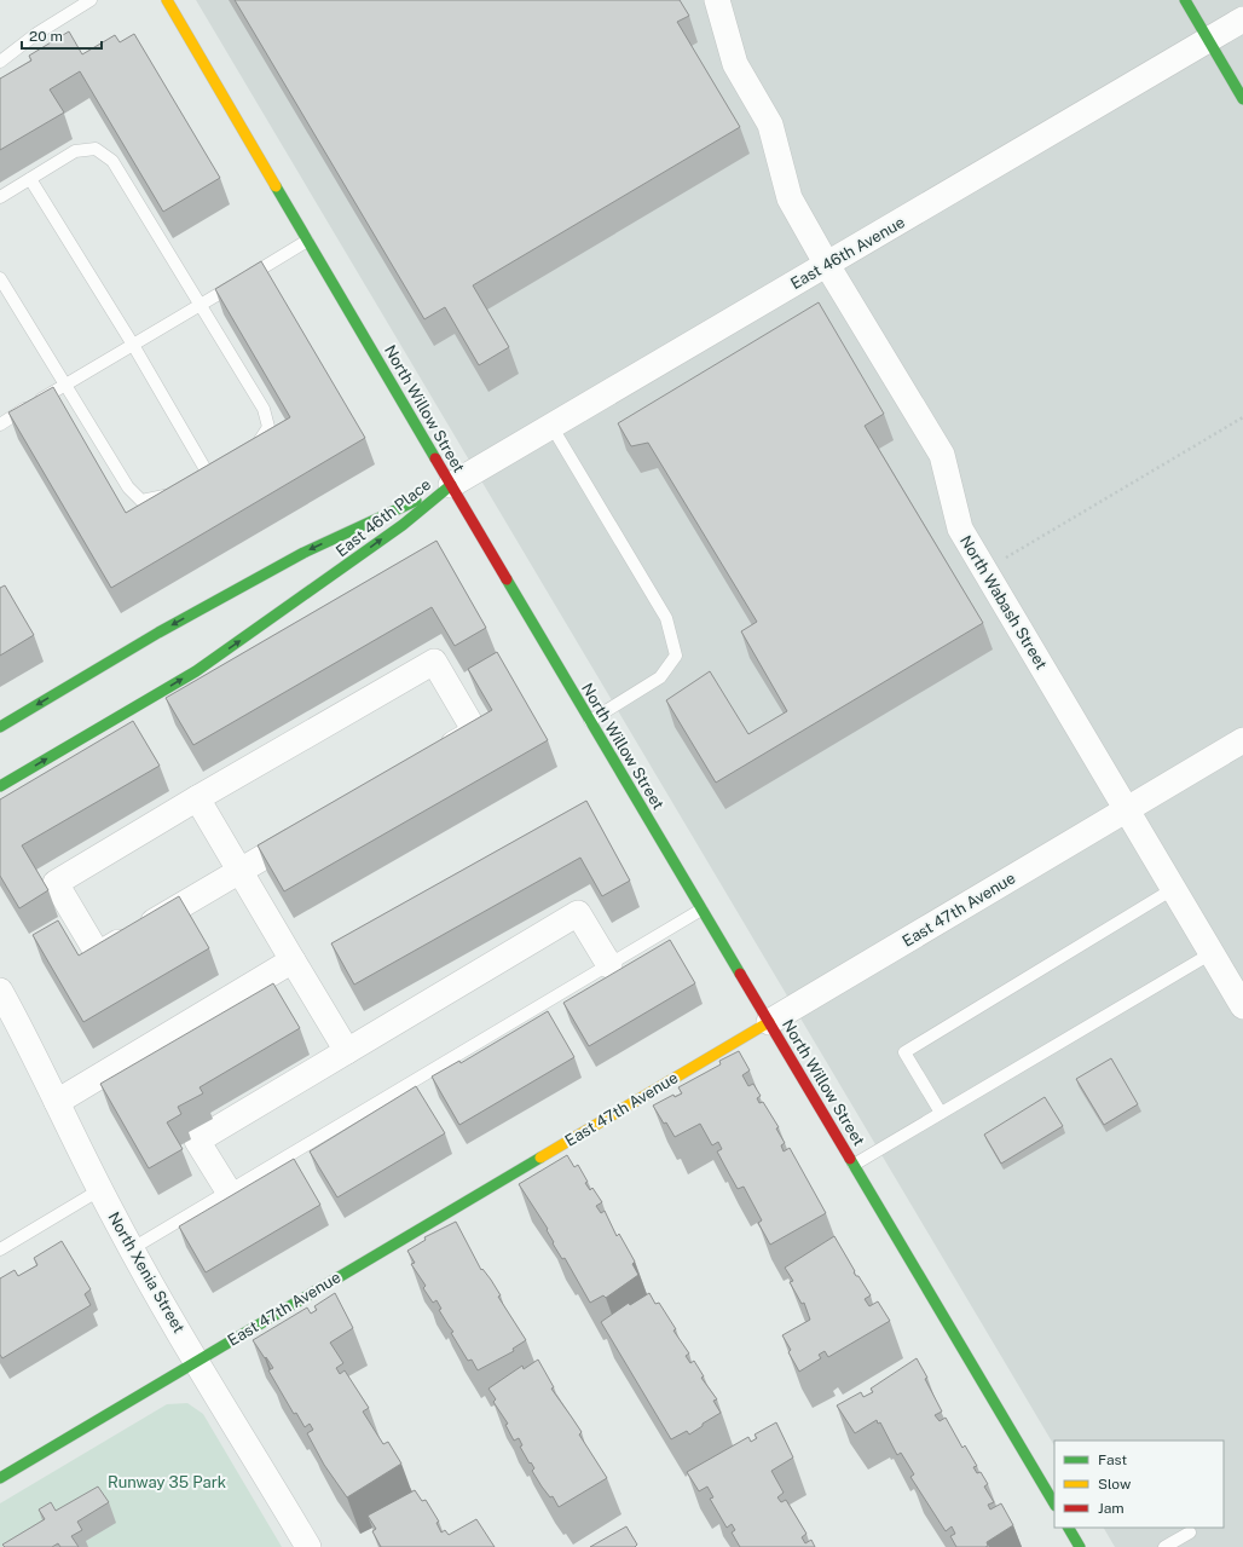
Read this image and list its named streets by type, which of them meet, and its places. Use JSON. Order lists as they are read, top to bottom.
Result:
{
  "streets": {
    "street": [
      "East 46th Avenue",
      "North Willow Street",
      "East 46th Place",
      "North Wabash Street",
      "East 47th Avenue",
      "North Xenia Street"
    ]
  },
  "crossings": [
    ["East 46th Avenue", "North Willow Street"],
    ["East 46th Avenue", "East 46th Place"],
    ["East 46th Avenue", "North Wabash Street"],
    ["North Willow Street", "East 46th Place"],
    ["North Willow Street", "East 47th Avenue"],
    ["North Wabash Street", "East 47th Avenue"],
    ["East 47th Avenue", "North Xenia Street"]
  ],
  "parks": ["Runway 35 Park"],
  "legend": ["Fast", "Slow", "Jam"],
  "scale_bar": "20 m"
}
